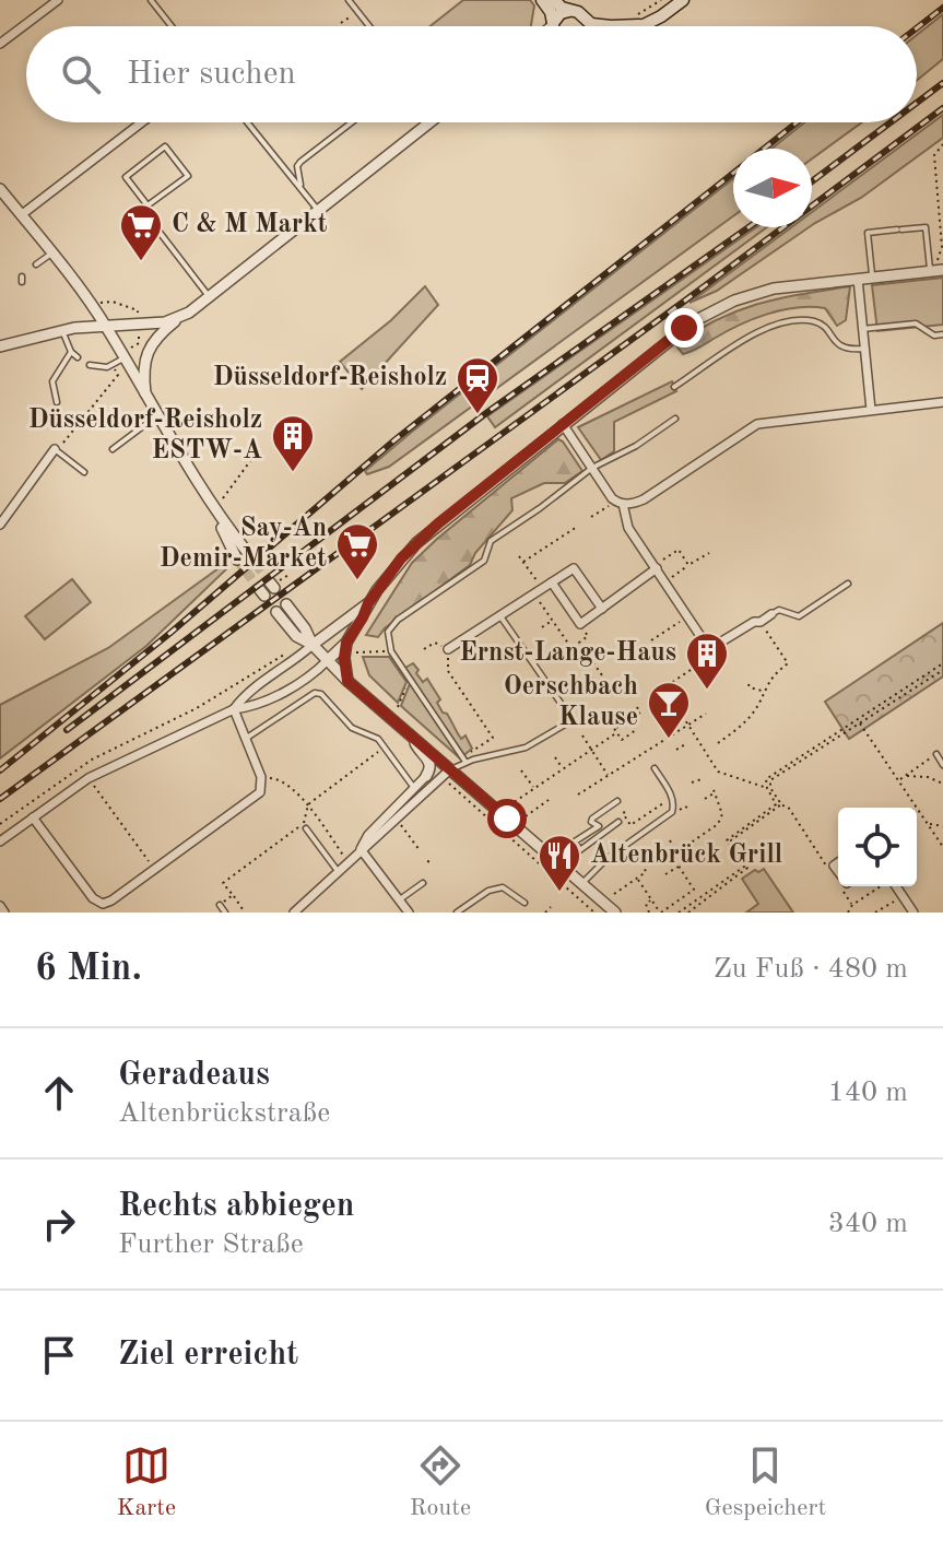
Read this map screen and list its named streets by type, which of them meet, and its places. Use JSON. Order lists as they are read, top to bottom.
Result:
{
  "places": {
    "supermarket": ["C & M Markt", "Say-An Demir-Market"],
    "station": ["Düsseldorf-Reisholz"],
    "building": ["Düsseldorf-Reisholz ESTW-A", "Ernst-Lange-Haus"],
    "bar": ["Oerschbach Klause"],
    "restaurant": ["Altenbrück Grill"]
  },
  "north": "right",
  "page": {
    "search": "Hier suchen",
    "heading": ["6 Min.", "Zu Fuß · 480 m"],
    "list": [
      ["Geradeaus", "Altenbrückstraße", "140 m"],
      ["Rechts abbiegen", "Further Straße", "340 m"],
      "Ziel erreicht"
    ],
    "nav": ["Karte", "Route", "Gespeichert"]
  }
}
